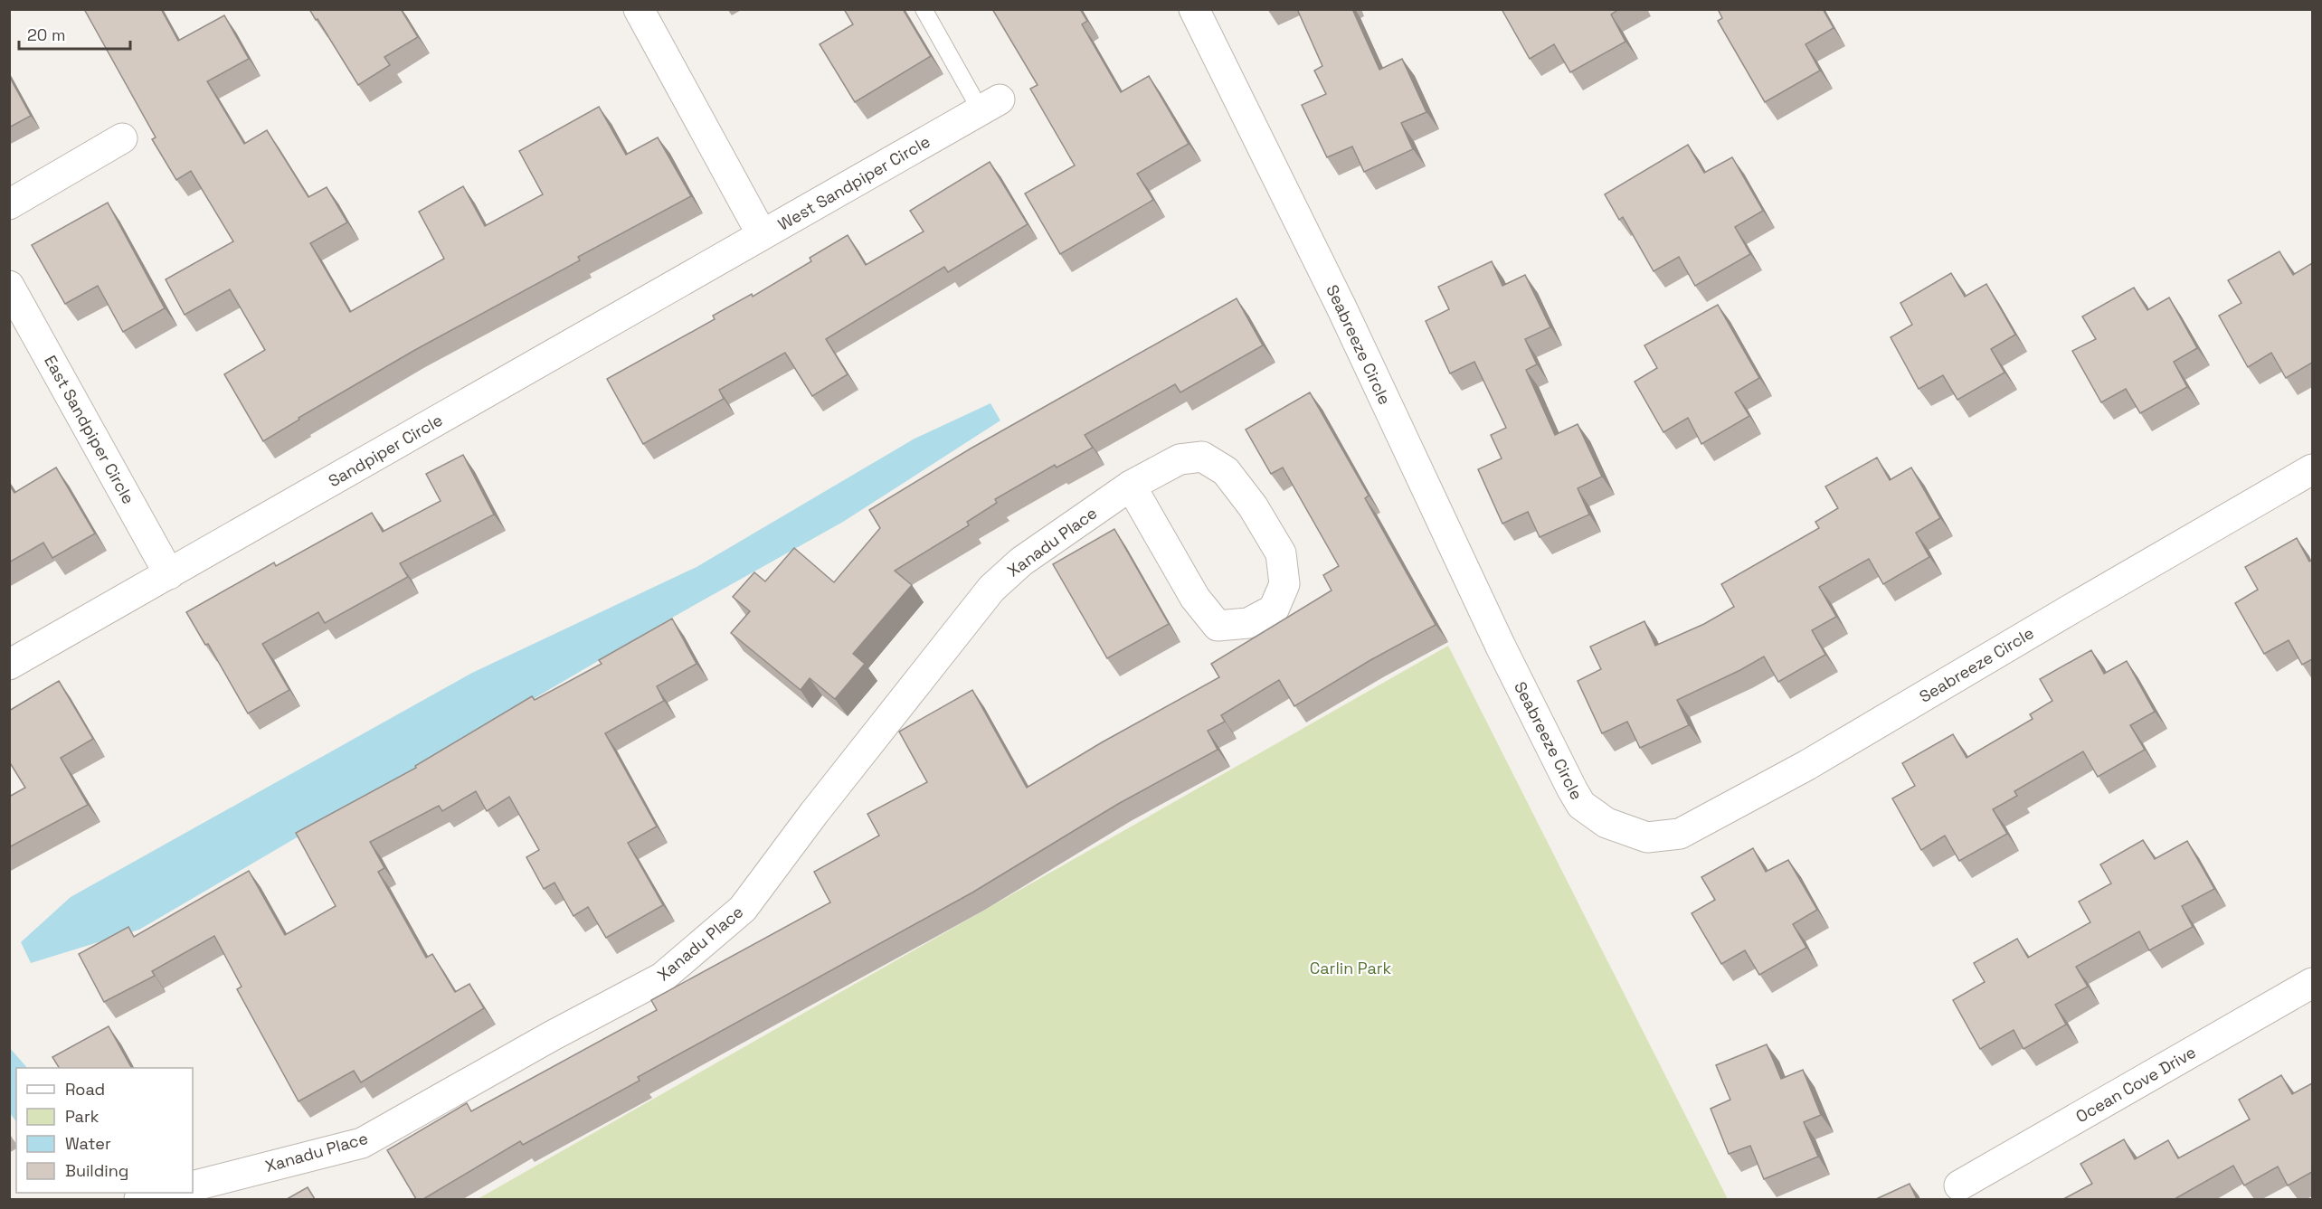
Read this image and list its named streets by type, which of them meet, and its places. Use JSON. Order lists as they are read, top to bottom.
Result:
{
  "streets": {
    "street": [
      "West Sandpiper Circle",
      "Seabreeze Circle",
      "East Sandpiper Circle",
      "Sandpiper Circle",
      "Xanadu Place",
      "Ocean Cove Drive"
    ]
  },
  "crossings": [
    ["West Sandpiper Circle", "Sandpiper Circle"],
    ["East Sandpiper Circle", "Sandpiper Circle"]
  ],
  "parks": ["Carlin Park"],
  "legend": [
    "Road",
    "Park",
    "Water",
    "Building"
  ],
  "scale_bar": "20 m"
}
